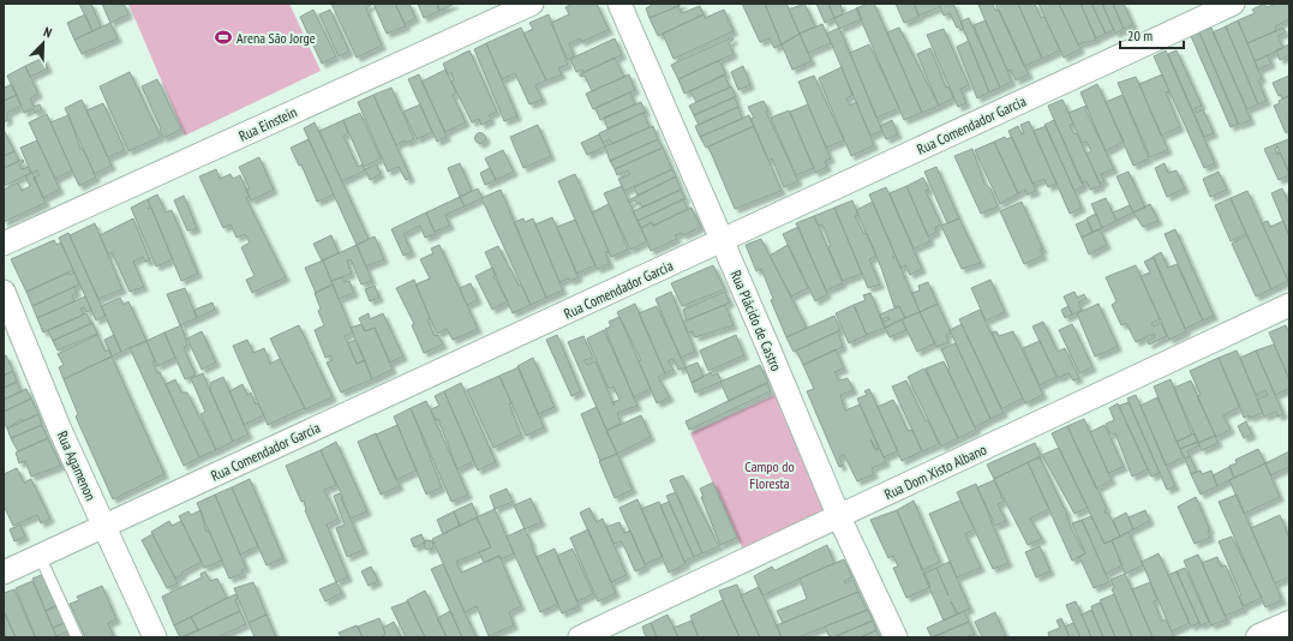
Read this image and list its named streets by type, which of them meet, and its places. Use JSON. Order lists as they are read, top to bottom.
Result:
{
  "streets": {
    "street": [
      "Rua Einstein",
      "Rua Comendador Garcia",
      "Rua Plácido de Castro",
      "Rua Agamenon",
      "Rua Dom Xisto Albano"
    ]
  },
  "crossings": [
    ["Rua Comendador Garcia", "Rua Plácido de Castro"],
    ["Rua Comendador Garcia", "Rua Agamenon"],
    ["Rua Plácido de Castro", "Rua Dom Xisto Albano"]
  ],
  "parks": ["Campo do Floresta"],
  "places": {
    "sports": ["Arena São Jorge"]
  },
  "scale_bar": "20 m",
  "north": "top right"
}
